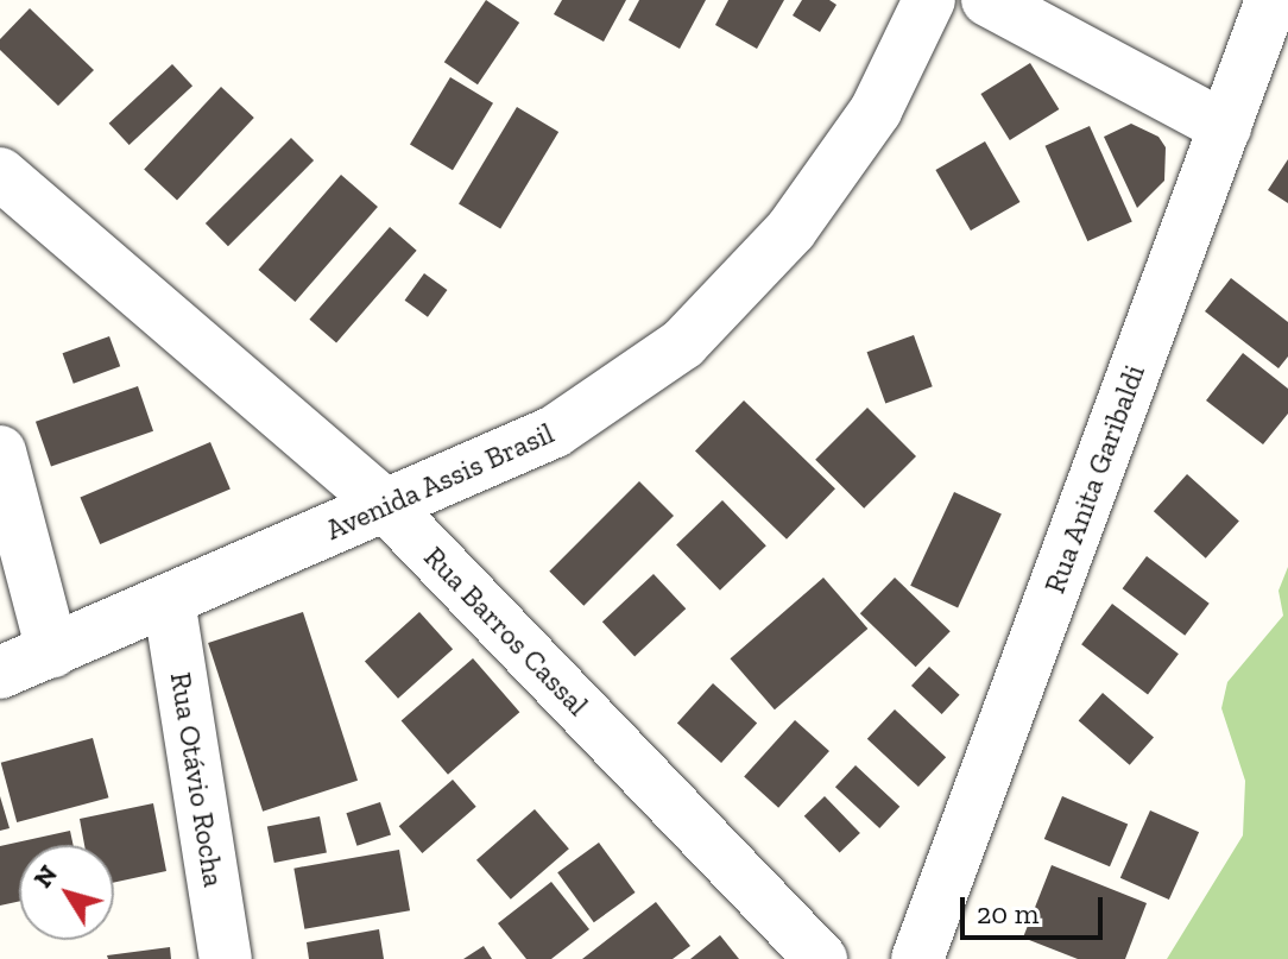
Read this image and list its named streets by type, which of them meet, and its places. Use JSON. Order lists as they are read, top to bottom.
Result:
{
  "streets": {
    "street": [
      "Rua Anita Garibaldi",
      "Avenida Assis Brasil",
      "Rua Barros Cassal",
      "Rua Otávio Rocha"
    ]
  },
  "crossings": [
    ["Avenida Assis Brasil", "Rua Barros Cassal"],
    ["Avenida Assis Brasil", "Rua Otávio Rocha"]
  ],
  "scale_bar": "20 m",
  "north": "top left"
}
